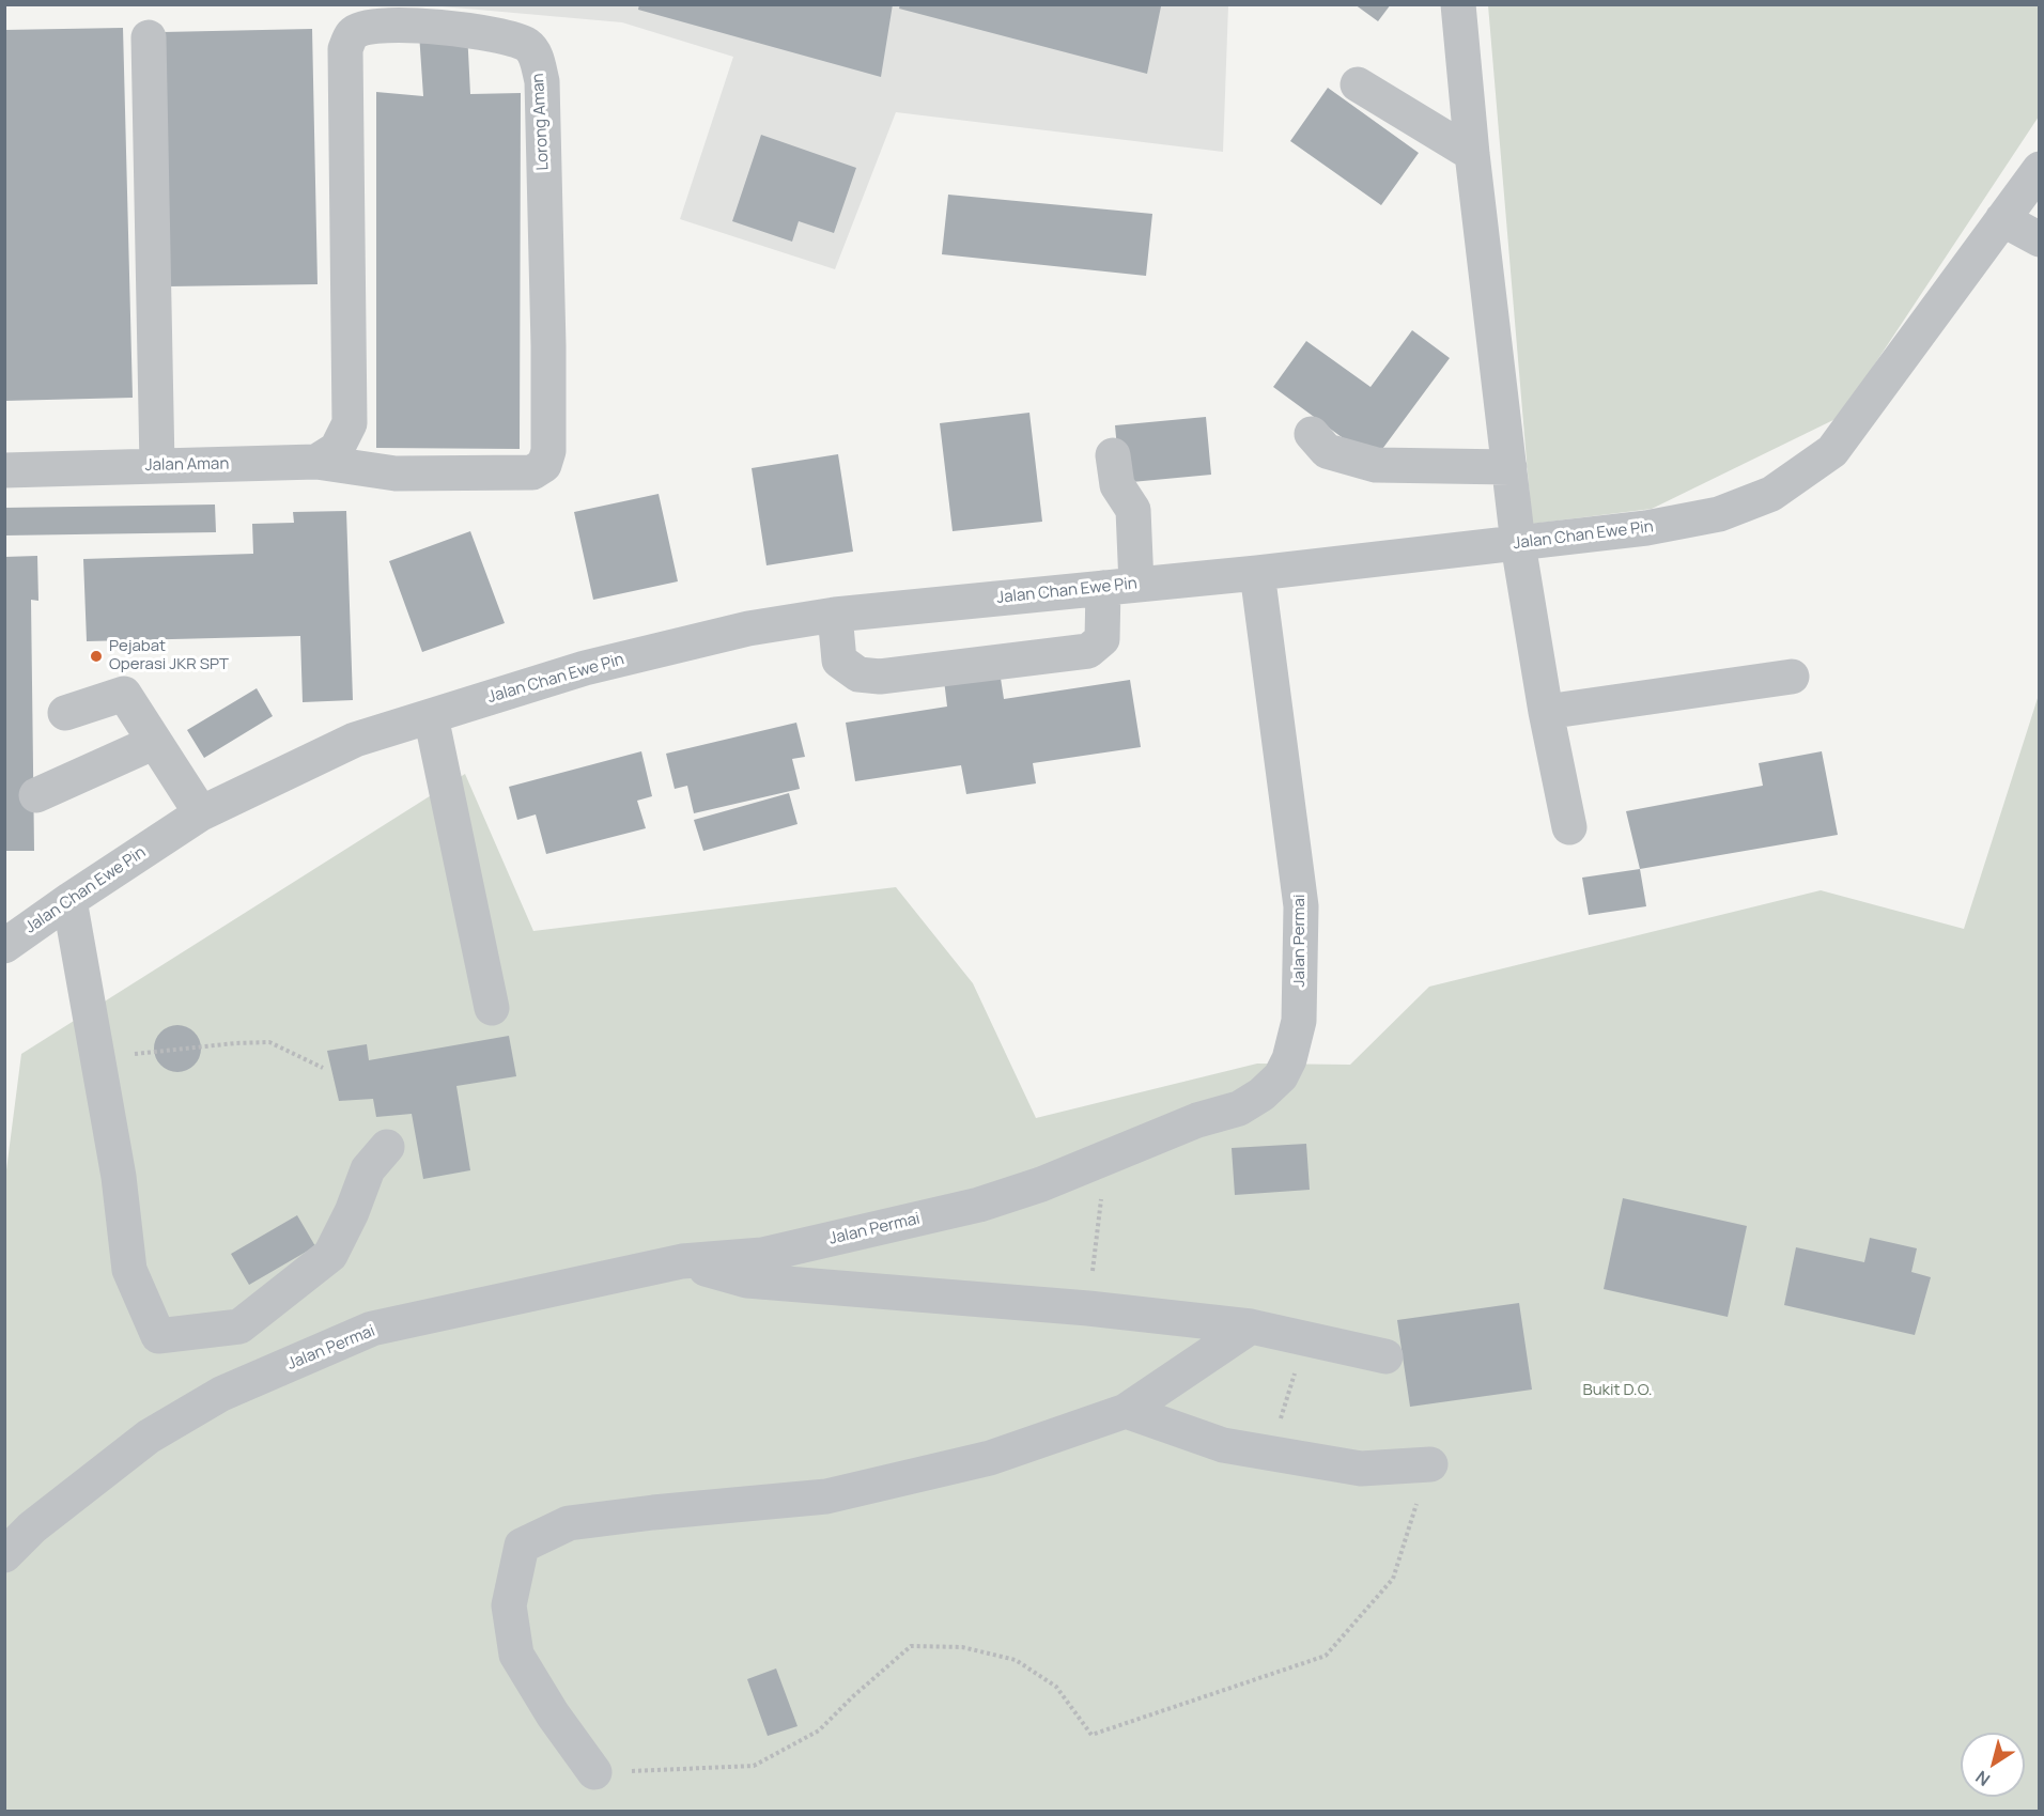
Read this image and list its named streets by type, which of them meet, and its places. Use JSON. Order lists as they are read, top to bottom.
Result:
{
  "streets": {
    "street": [
      "Lorong Aman",
      "Jalan Aman",
      "Jalan Chan Ewe Pin",
      "Jalan Permai"
    ]
  },
  "crossings": [
    ["Lorong Aman", "Jalan Aman"],
    ["Jalan Chan Ewe Pin", "Jalan Permai"]
  ],
  "parks": ["Bukit D.O."],
  "places": ["Pejabat Operasi JKR SPT"],
  "north": "bottom left"
}
